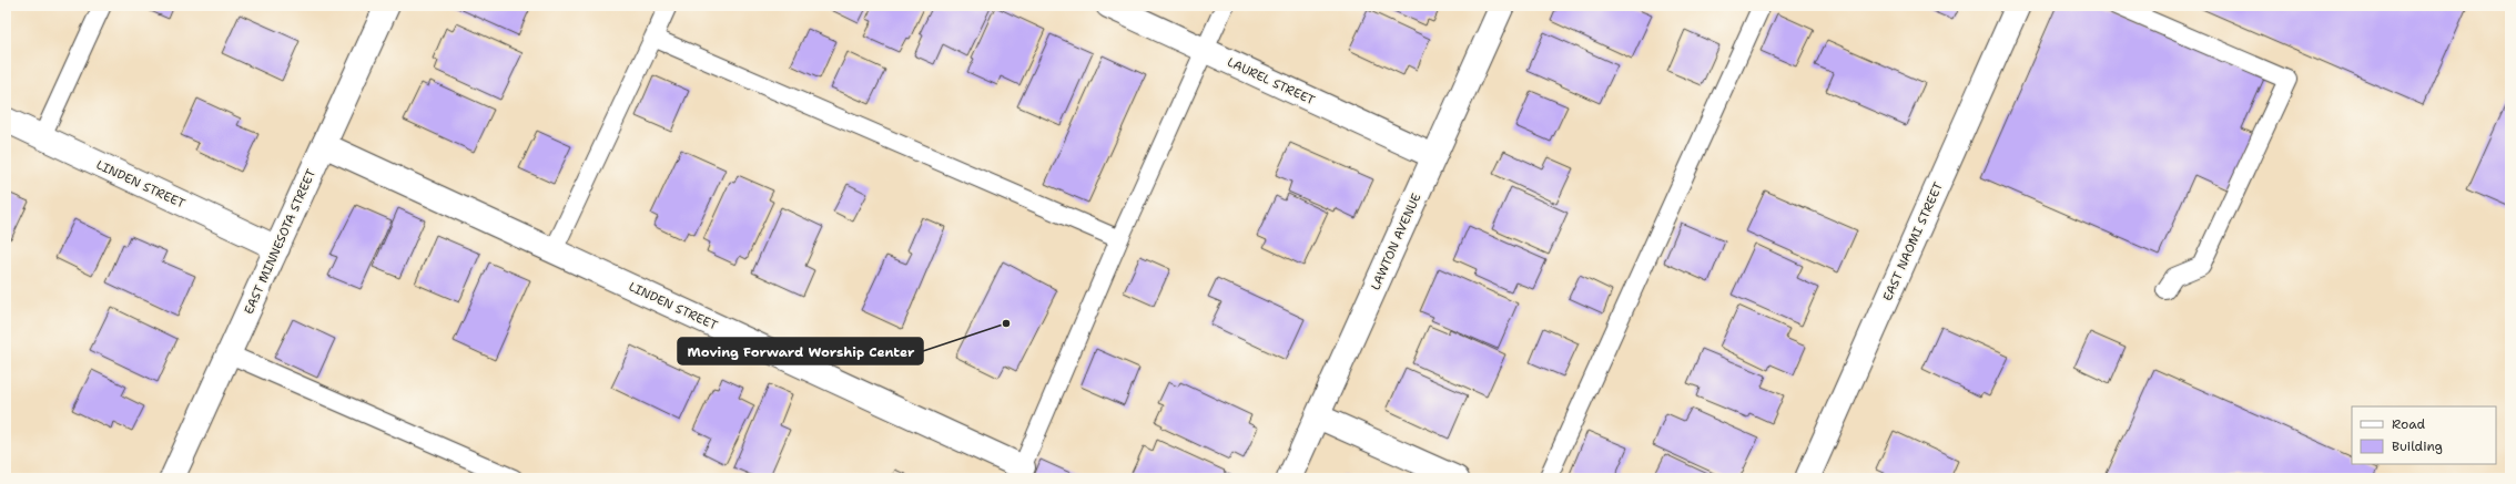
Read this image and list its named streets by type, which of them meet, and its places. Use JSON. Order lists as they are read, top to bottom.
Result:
{
  "streets": {
    "street": [
      "LAUREL STREET",
      "LINDEN STREET",
      "EAST MINNESOTA STREET",
      "LAWTON AVENUE",
      "EAST NAOMI STREET"
    ]
  },
  "crossings": [
    ["LAUREL STREET", "LAWTON AVENUE"],
    ["LINDEN STREET", "EAST MINNESOTA STREET"]
  ],
  "places": ["Moving Forward Worship Center"],
  "legend": ["Road", "Building"]
}
